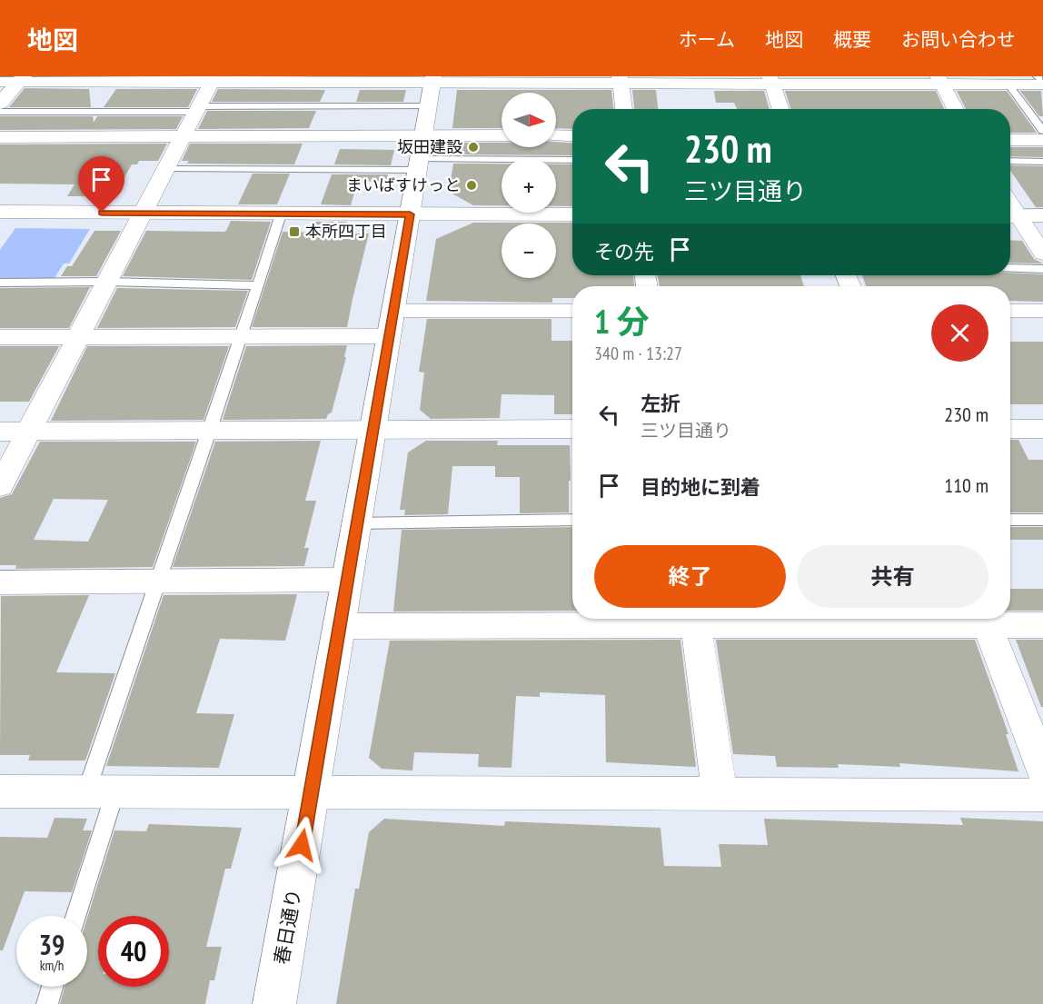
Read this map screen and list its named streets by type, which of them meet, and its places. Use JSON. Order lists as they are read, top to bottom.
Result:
{
  "streets": {
    "street": ["春日通り"]
  },
  "places": {
    "other": ["坂田建設", "まいばすけっと"],
    "transit": ["本所四丁目"]
  },
  "north": "right",
  "page": {
    "header": "地図",
    "nav": [
      "ホーム",
      "地図",
      "概要",
      "お問い合わせ"
    ],
    "map_buttons": ["+", "−"],
    "turn": ["230 m", "三ツ目通り"],
    "then": "その先",
    "heading": ["1 分", "340 m · 13:27"],
    "list": [
      {
        "name": "左折",
        "note": "三ツ目通り",
        "value": "230 m"
      },
      {
        "name": "目的地に到着",
        "value": "110 m"
      }
    ],
    "buttons": ["終了", "共有"],
    "speed": "39 km/h",
    "limit": "40"
  }
}
